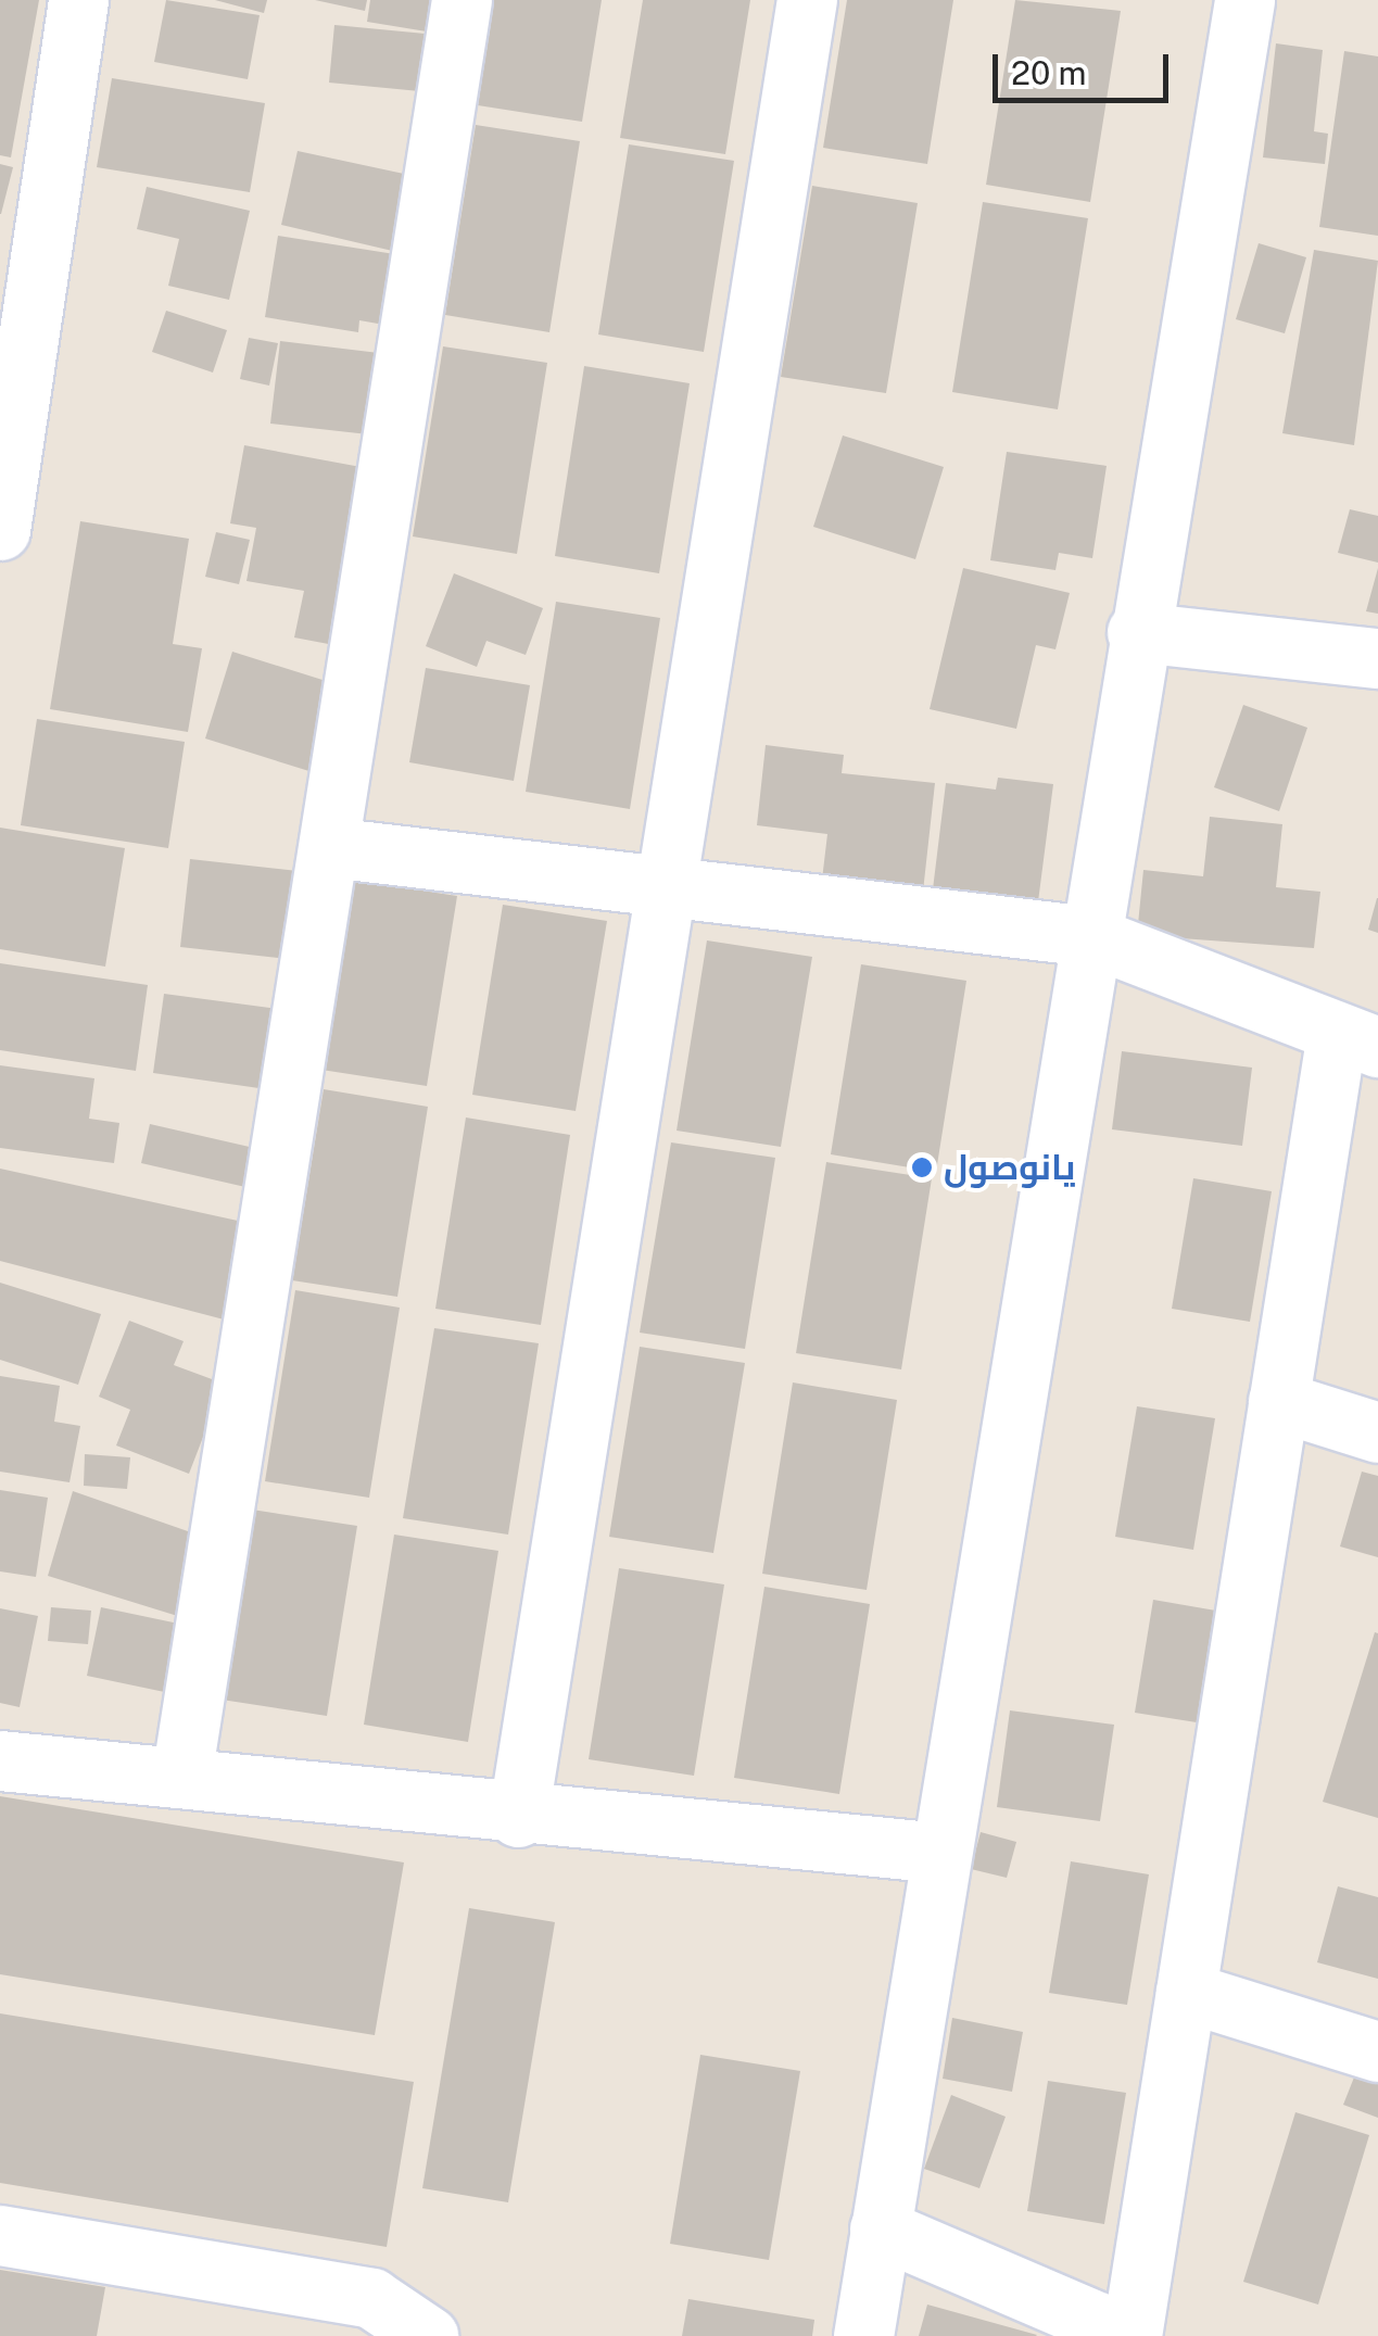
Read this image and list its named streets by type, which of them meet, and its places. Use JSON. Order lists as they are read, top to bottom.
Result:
{
  "places": ["يانوصول"],
  "scale_bar": "20 m"
}
